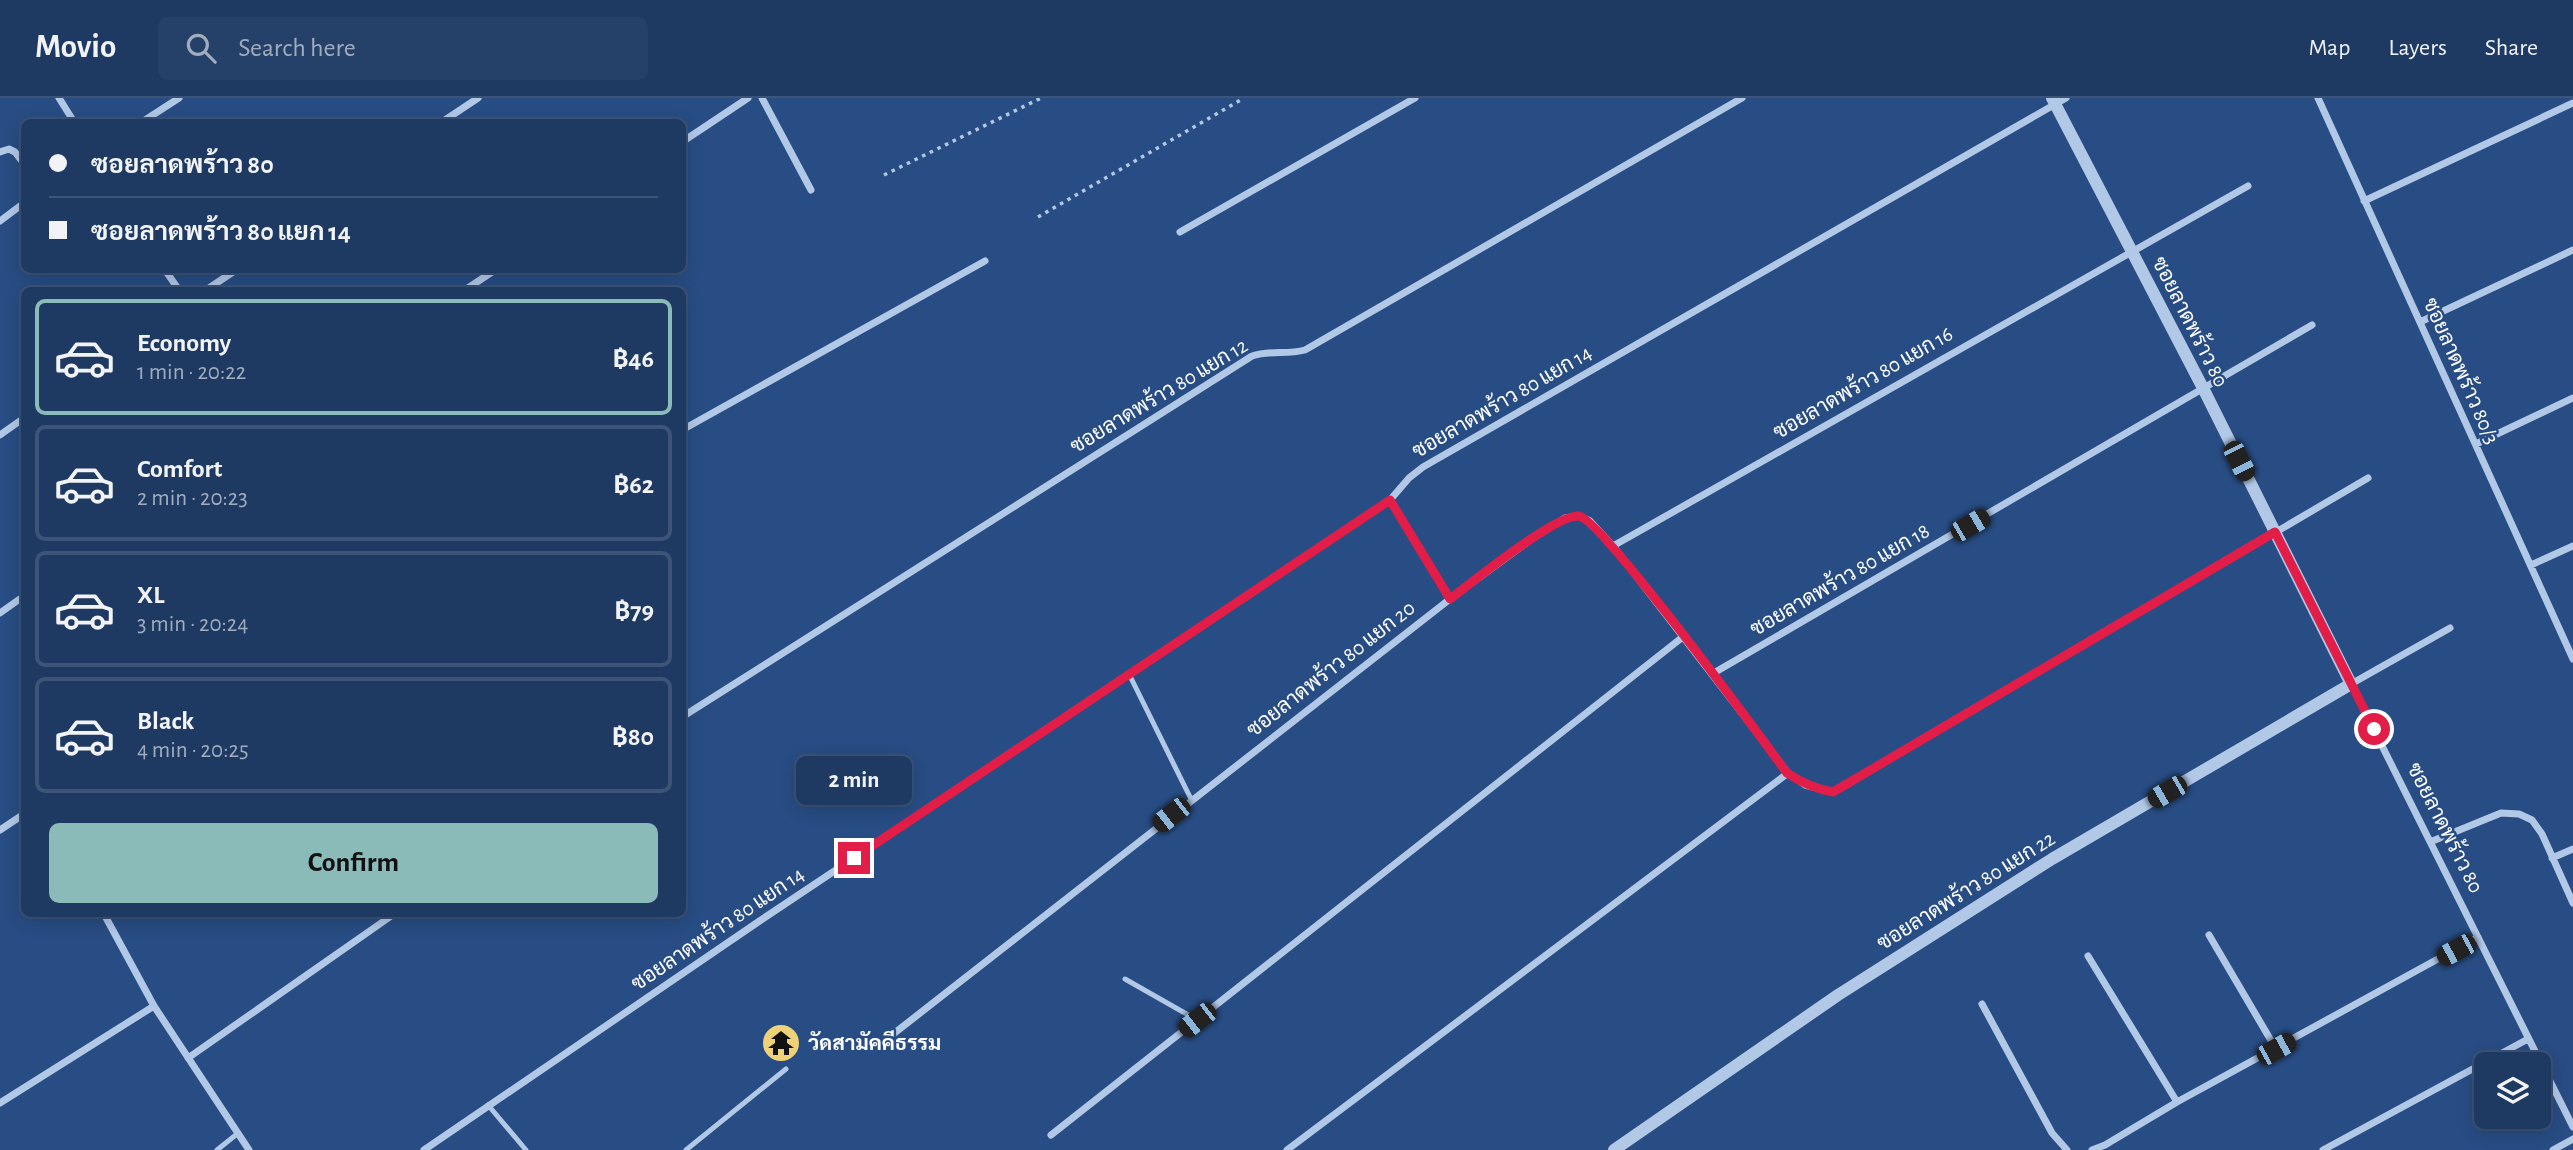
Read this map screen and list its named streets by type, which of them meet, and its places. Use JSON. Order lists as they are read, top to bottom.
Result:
{
  "streets": {
    "street": [
      "ซอยลาดพร้าว 80",
      "ซอยลาดพร้าว 80/3",
      "ซอยลาดพร้าว 80 แยก 16",
      "ซอยลาดพร้าว 80 แยก 12",
      "ซอยลาดพร้าว 80 แยก 14",
      "ซอยลาดพร้าว 80 แยก 18",
      "ซอยลาดพร้าว 80 แยก 20",
      "ซอยลาดพร้าว 80 แยก 22"
    ]
  },
  "crossings": [
    ["ซอยลาดพร้าว 80", "ซอยลาดพร้าว 80 แยก 16"],
    ["ซอยลาดพร้าว 80", "ซอยลาดพร้าว 80 แยก 14"],
    ["ซอยลาดพร้าว 80", "ซอยลาดพร้าว 80 แยก 18"],
    ["ซอยลาดพร้าว 80", "ซอยลาดพร้าว 80 แยก 20"],
    ["ซอยลาดพร้าว 80", "ซอยลาดพร้าว 80 แยก 22"],
    ["ซอยลาดพร้าว 80 แยก 16", "ซอยลาดพร้าว 80 แยก 20"],
    ["ซอยลาดพร้าว 80 แยก 18", "ซอยลาดพร้าว 80 แยก 20"]
  ],
  "places": {
    "temple": ["วัดสามัคคีธรรม"]
  },
  "page": {
    "header": "Movio",
    "search": "Search here",
    "nav": ["Map", "Layers", "Share"],
    "banner": ["ซอยลาดพร้าว 80", "ซอยลาดพร้าว 80 แยก 14"],
    "list": [
      {
        "name": "Economy",
        "note": "1 min · 20:22",
        "value": "฿46"
      },
      {
        "name": "Comfort",
        "note": "2 min · 20:23",
        "value": "฿62"
      },
      {
        "name": "XL",
        "note": "3 min · 20:24",
        "value": "฿79"
      },
      {
        "name": "Black",
        "note": "4 min · 20:25",
        "value": "฿80"
      }
    ],
    "bubble": "2 min",
    "buttons": "Confirm"
  }
}
